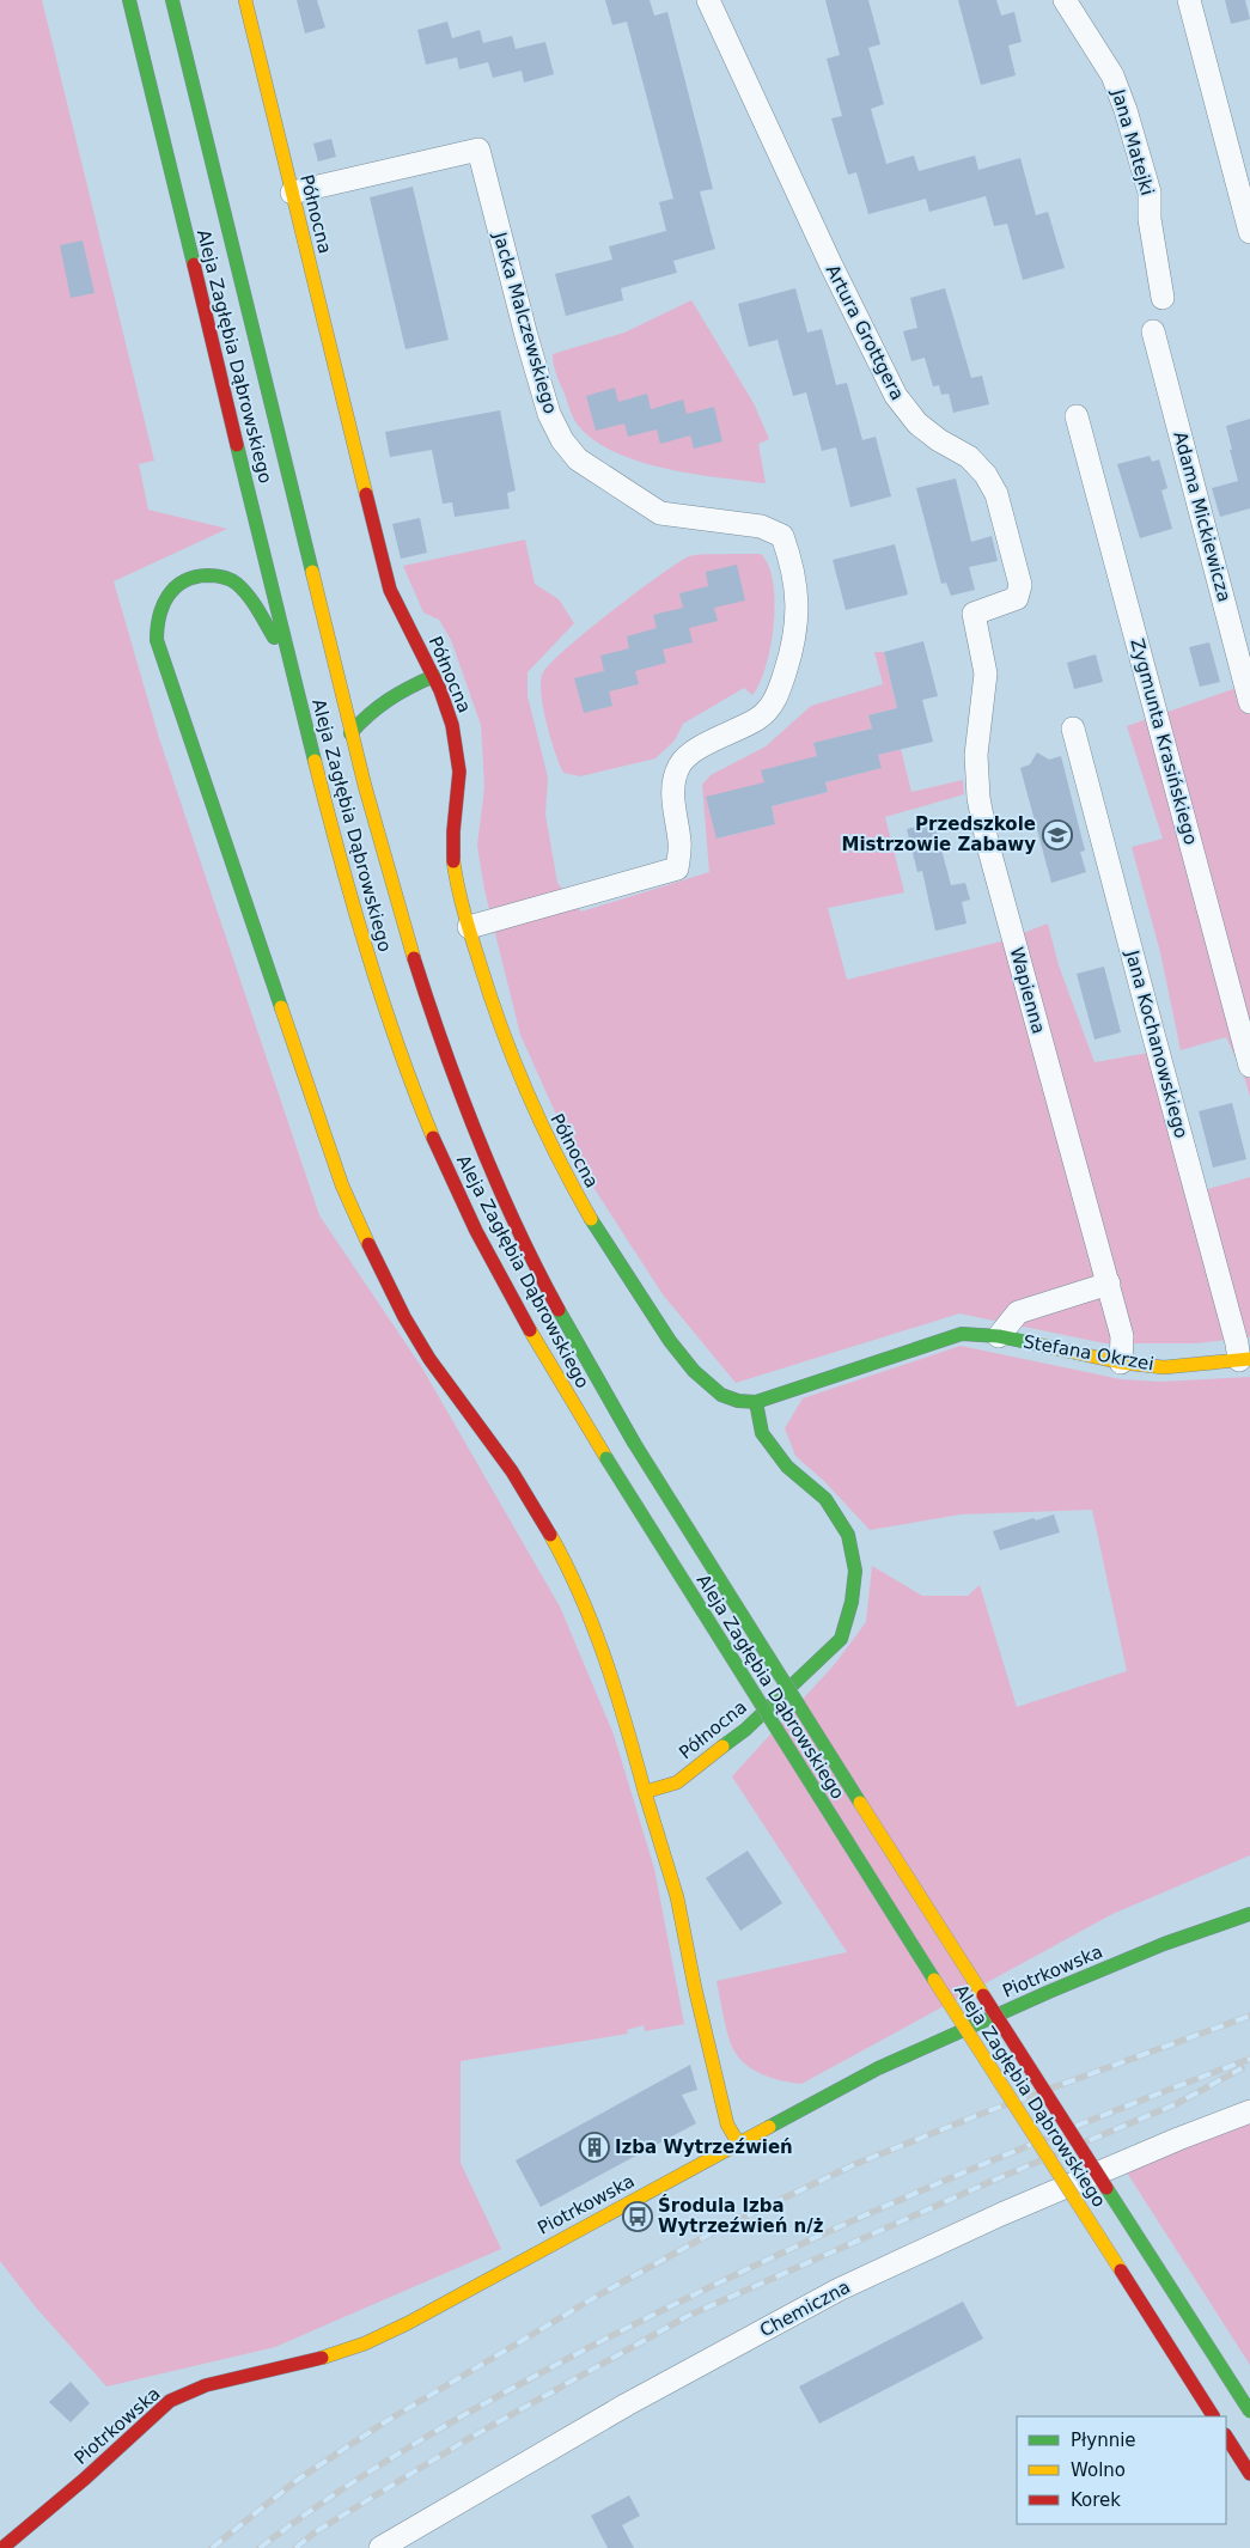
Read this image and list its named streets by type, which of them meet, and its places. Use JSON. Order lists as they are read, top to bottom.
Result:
{
  "streets": {
    "main road": [
      "Północna",
      "Aleja Zagłębia Dąbrowskiego",
      "Stefana Okrzei",
      "Piotrkowska"
    ],
    "street": [
      "Jana Matejki",
      "Jacka Malczewskiego",
      "Artura Grottgera",
      "Adama Mickiewicza",
      "Zygmunta Krasińskiego",
      "Wapienna",
      "Jana Kochanowskiego",
      "Chemiczna"
    ]
  },
  "crossings": [
    ["Północna", "Jacka Malczewskiego"],
    ["Północna", "Stefana Okrzei"],
    ["Artura Grottgera", "Wapienna"],
    ["Wapienna", "Stefana Okrzei"],
    ["Jana Kochanowskiego", "Stefana Okrzei"]
  ],
  "places": {
    "school or university": ["Przedszkole Mistrzowie Zabawy"],
    "building": ["Izba Wytrzeźwień"],
    "bus stop": ["Środula Izba Wytrzeźwień n/ż"]
  },
  "legend": ["Płynnie", "Wolno", "Korek"]
}
